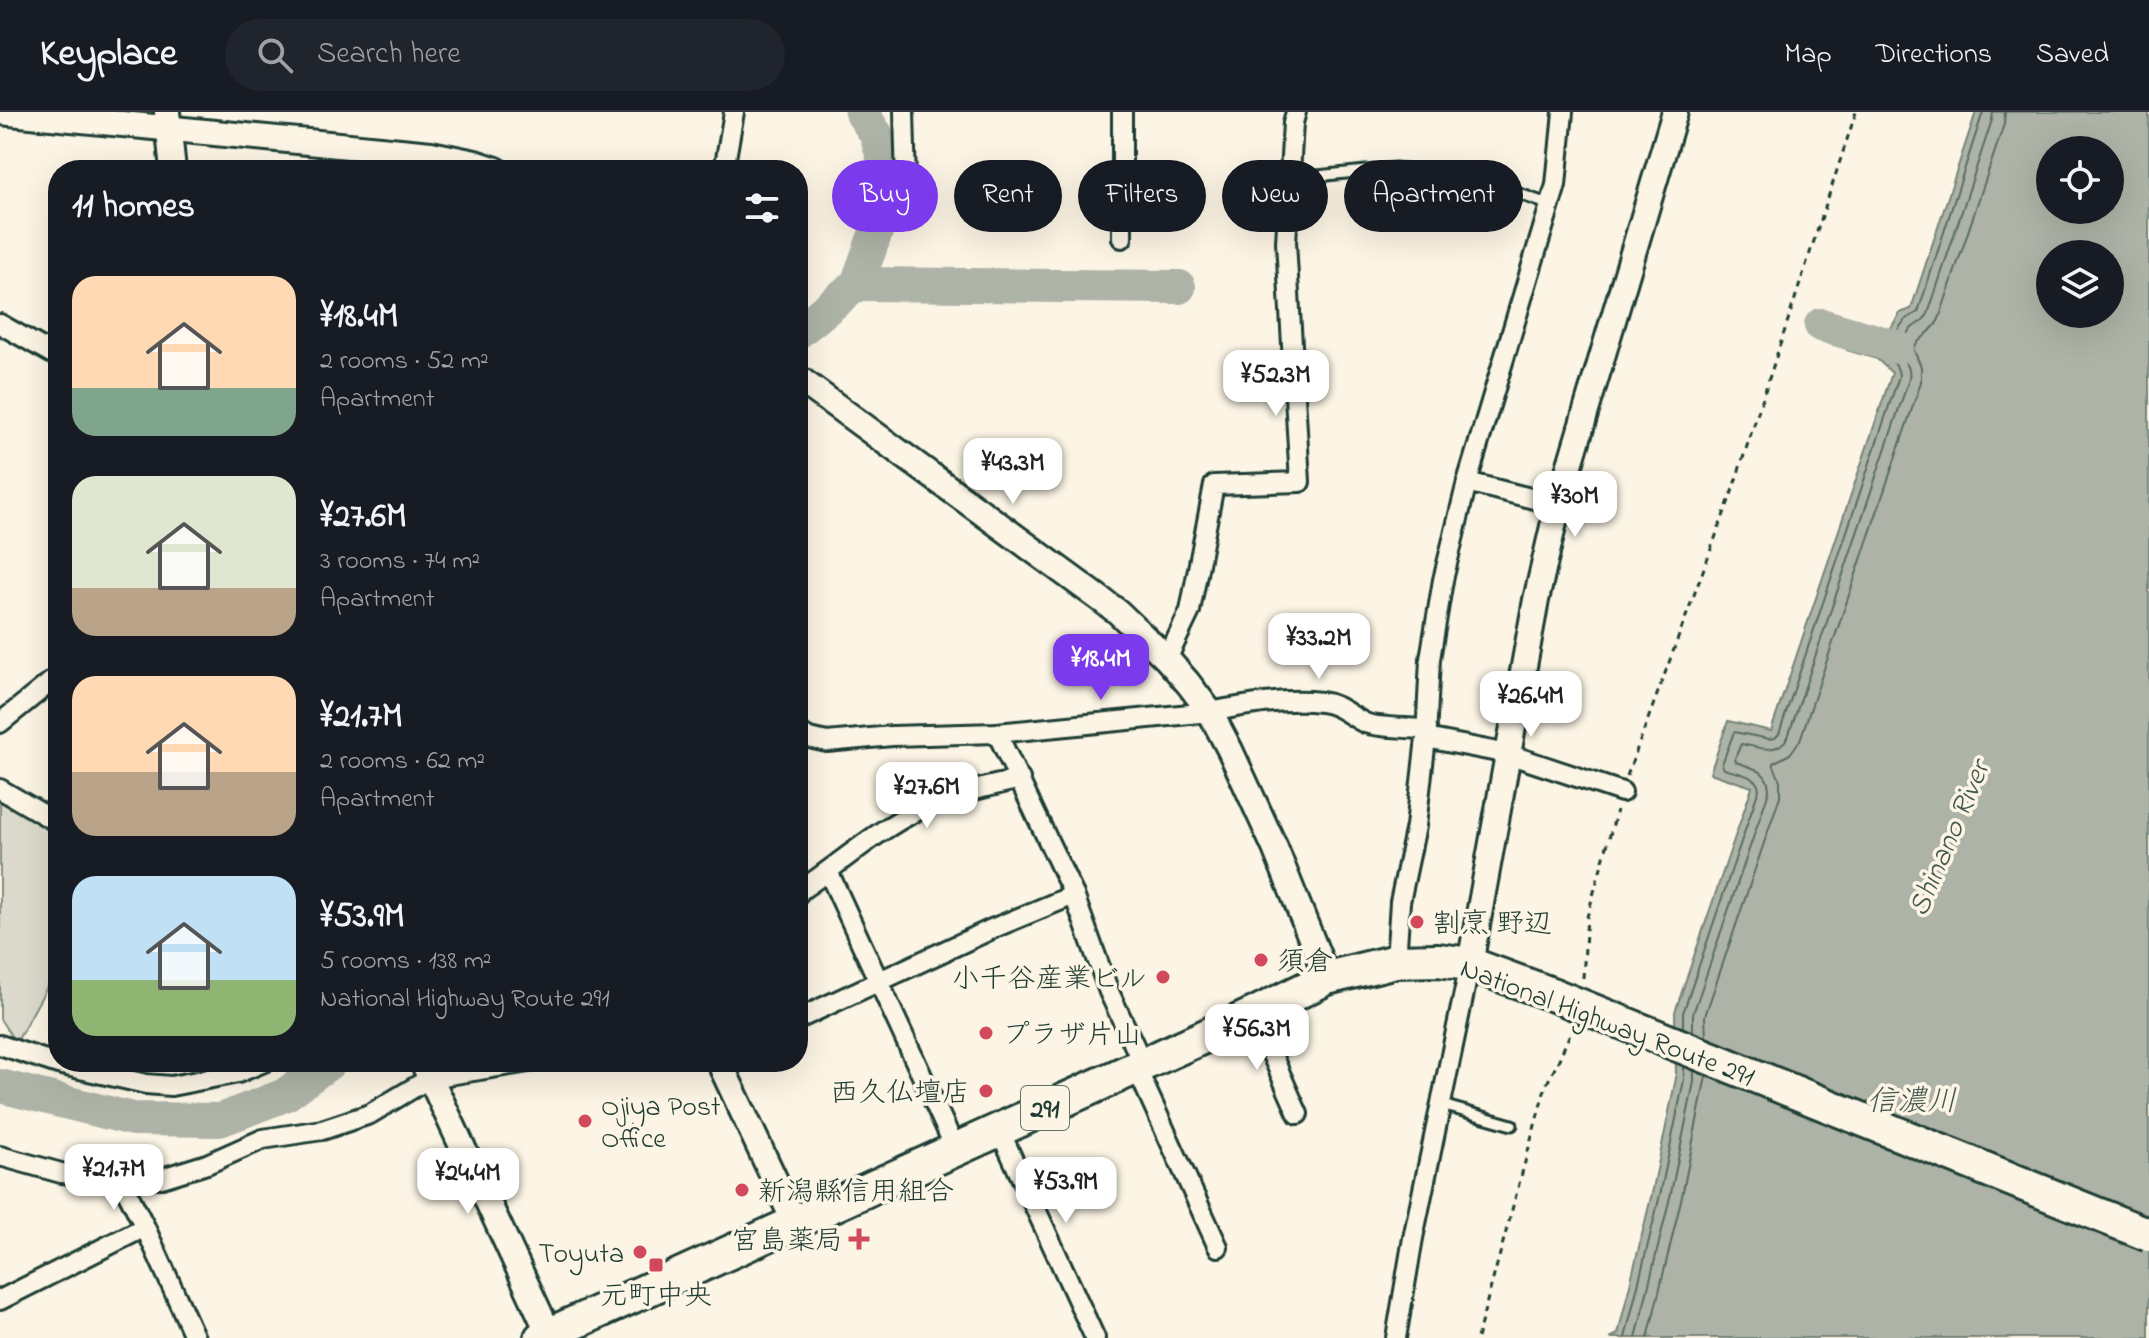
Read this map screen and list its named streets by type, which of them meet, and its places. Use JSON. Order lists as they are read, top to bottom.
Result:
{
  "streets": {
    "highway": ["National Highway Route 291", "291"]
  },
  "water": ["Shinano River", "信濃川"],
  "places": {
    "other": [
      "割烹 野辺",
      "須倉",
      "小千谷産業ビル",
      "プラザ片山",
      "西久仏壇店",
      "Ojiya Post Office",
      "新潟縣信用組合",
      "Toyuta"
    ],
    "health": ["宮島薬局"],
    "transit": ["元町中央"]
  },
  "page": {
    "header": "Keyplace",
    "search": "Search here",
    "nav": ["Map", "Directions", "Saved"],
    "chip": [
      "Buy",
      "Rent",
      "Filters",
      "New",
      "Apartment"
    ],
    "heading": "11 homes",
    "list": [
      {
        "name": "¥18.4M",
        "note": "2 rooms · 52 m² · Apartment"
      },
      {
        "name": "¥27.6M",
        "note": "3 rooms · 74 m² · Apartment"
      },
      {
        "name": "¥21.7M",
        "note": "2 rooms · 62 m² · Apartment"
      },
      {
        "name": "¥53.9M",
        "note": "5 rooms · 138 m² · National Highway Route 291"
      }
    ],
    "price": [
      "¥52.3M",
      "¥43.3M",
      "¥30M",
      "¥33.2M",
      "¥18.4M",
      "¥26.4M",
      "¥27.6M",
      "¥56.3M",
      "¥21.7M",
      "¥24.4M",
      "¥53.9M"
    ]
  }
}
